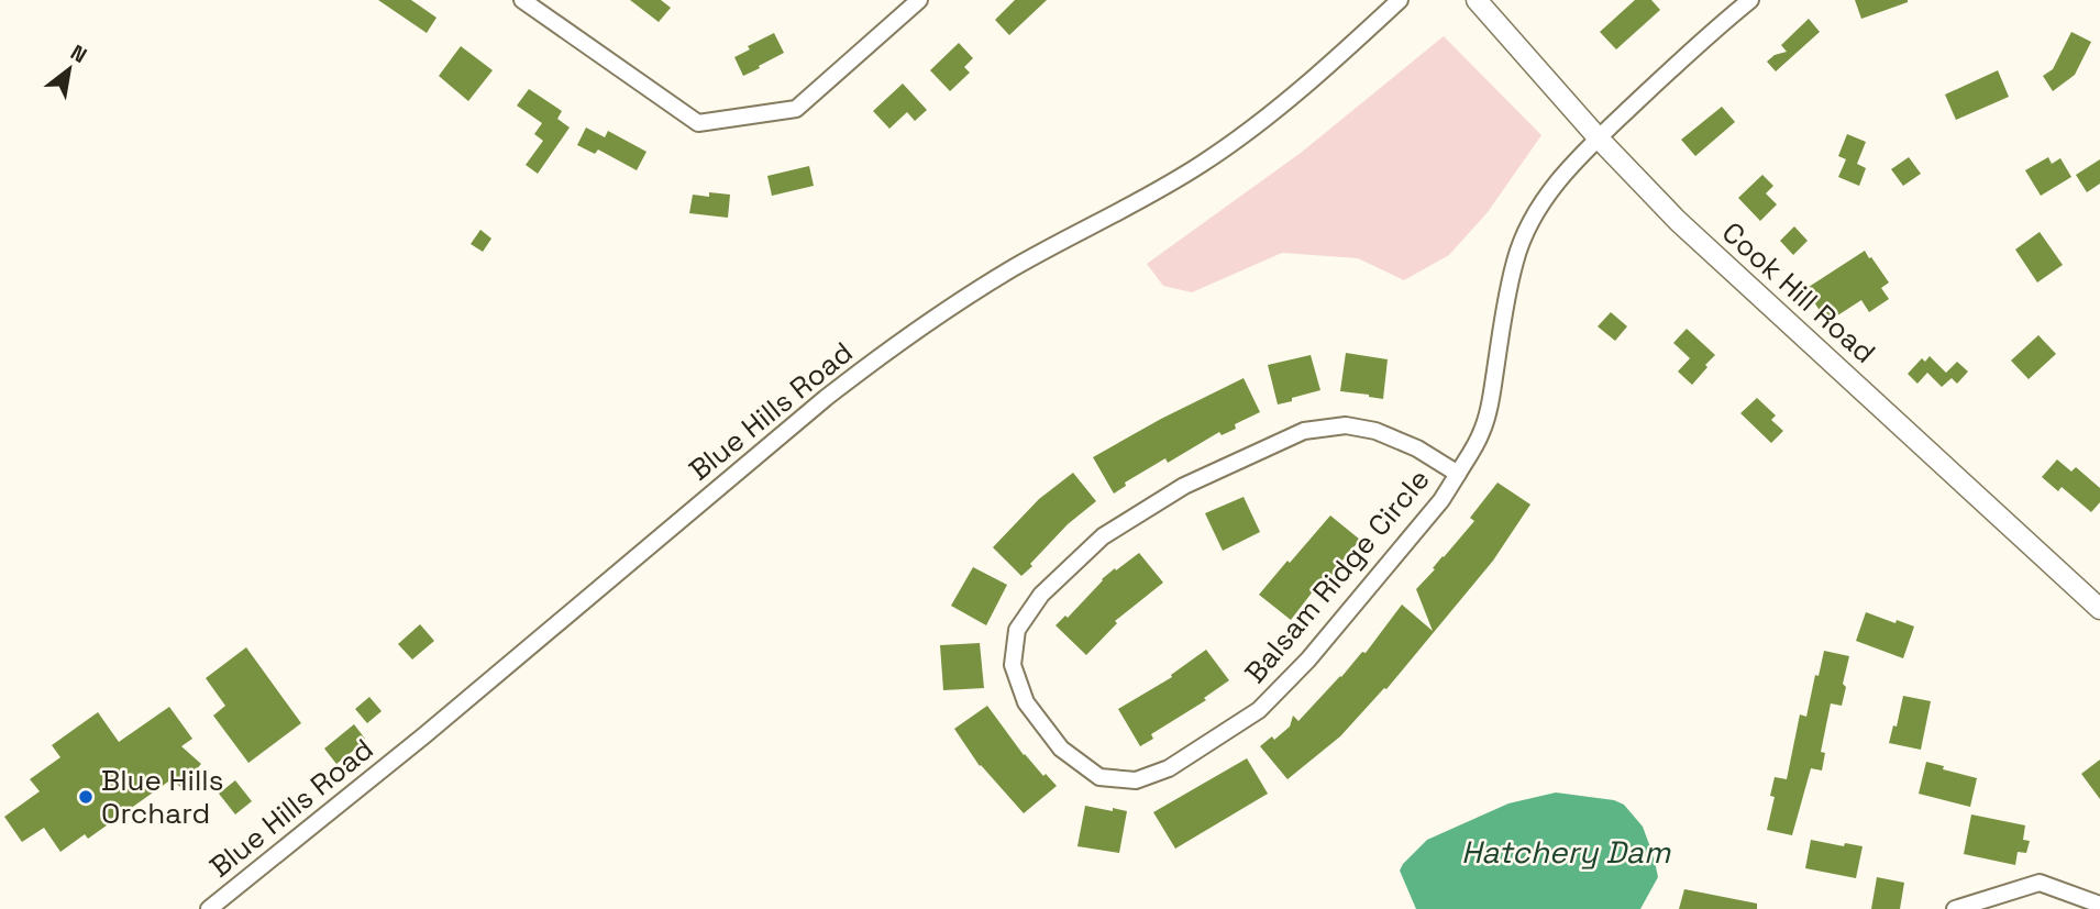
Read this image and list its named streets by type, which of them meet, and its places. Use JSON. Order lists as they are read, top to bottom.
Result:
{
  "streets": {
    "street": ["Cook Hill Road", "Blue Hills Road", "Balsam Ridge Circle"]
  },
  "crossings": [
    ["Cook Hill Road", "Balsam Ridge Circle"]
  ],
  "water": ["Hatchery Dam"],
  "places": ["Blue Hills Orchard"],
  "north": "top right"
}
